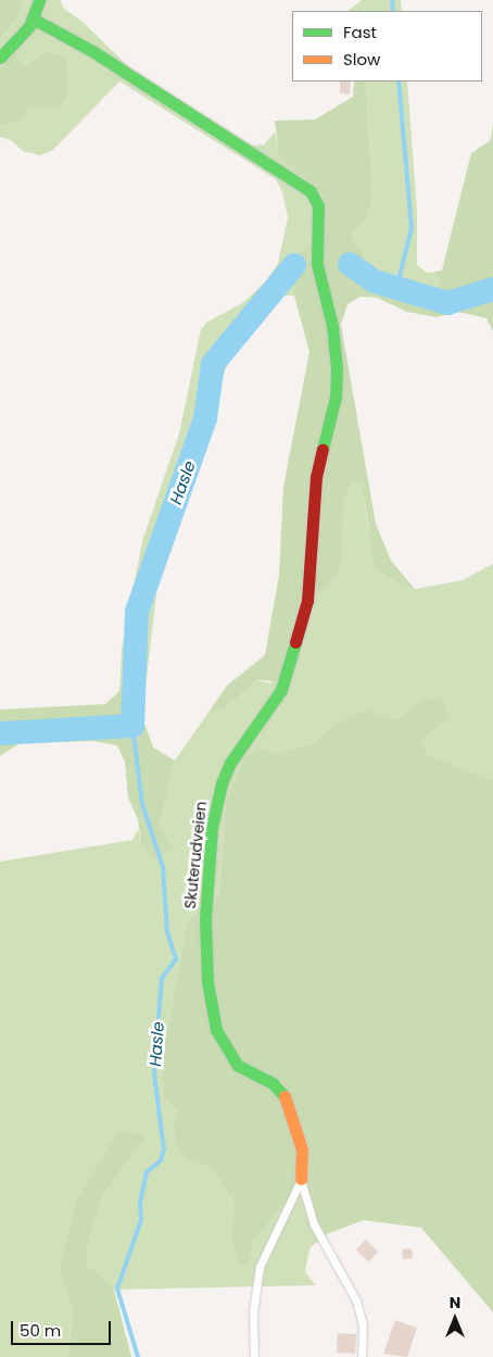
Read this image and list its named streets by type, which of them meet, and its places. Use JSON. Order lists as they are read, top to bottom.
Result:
{
  "streets": {
    "street": ["Skuterudveien"]
  },
  "water": ["Hasle"],
  "legend": ["Fast", "Slow"],
  "scale_bar": "50 m",
  "north": "top"
}
